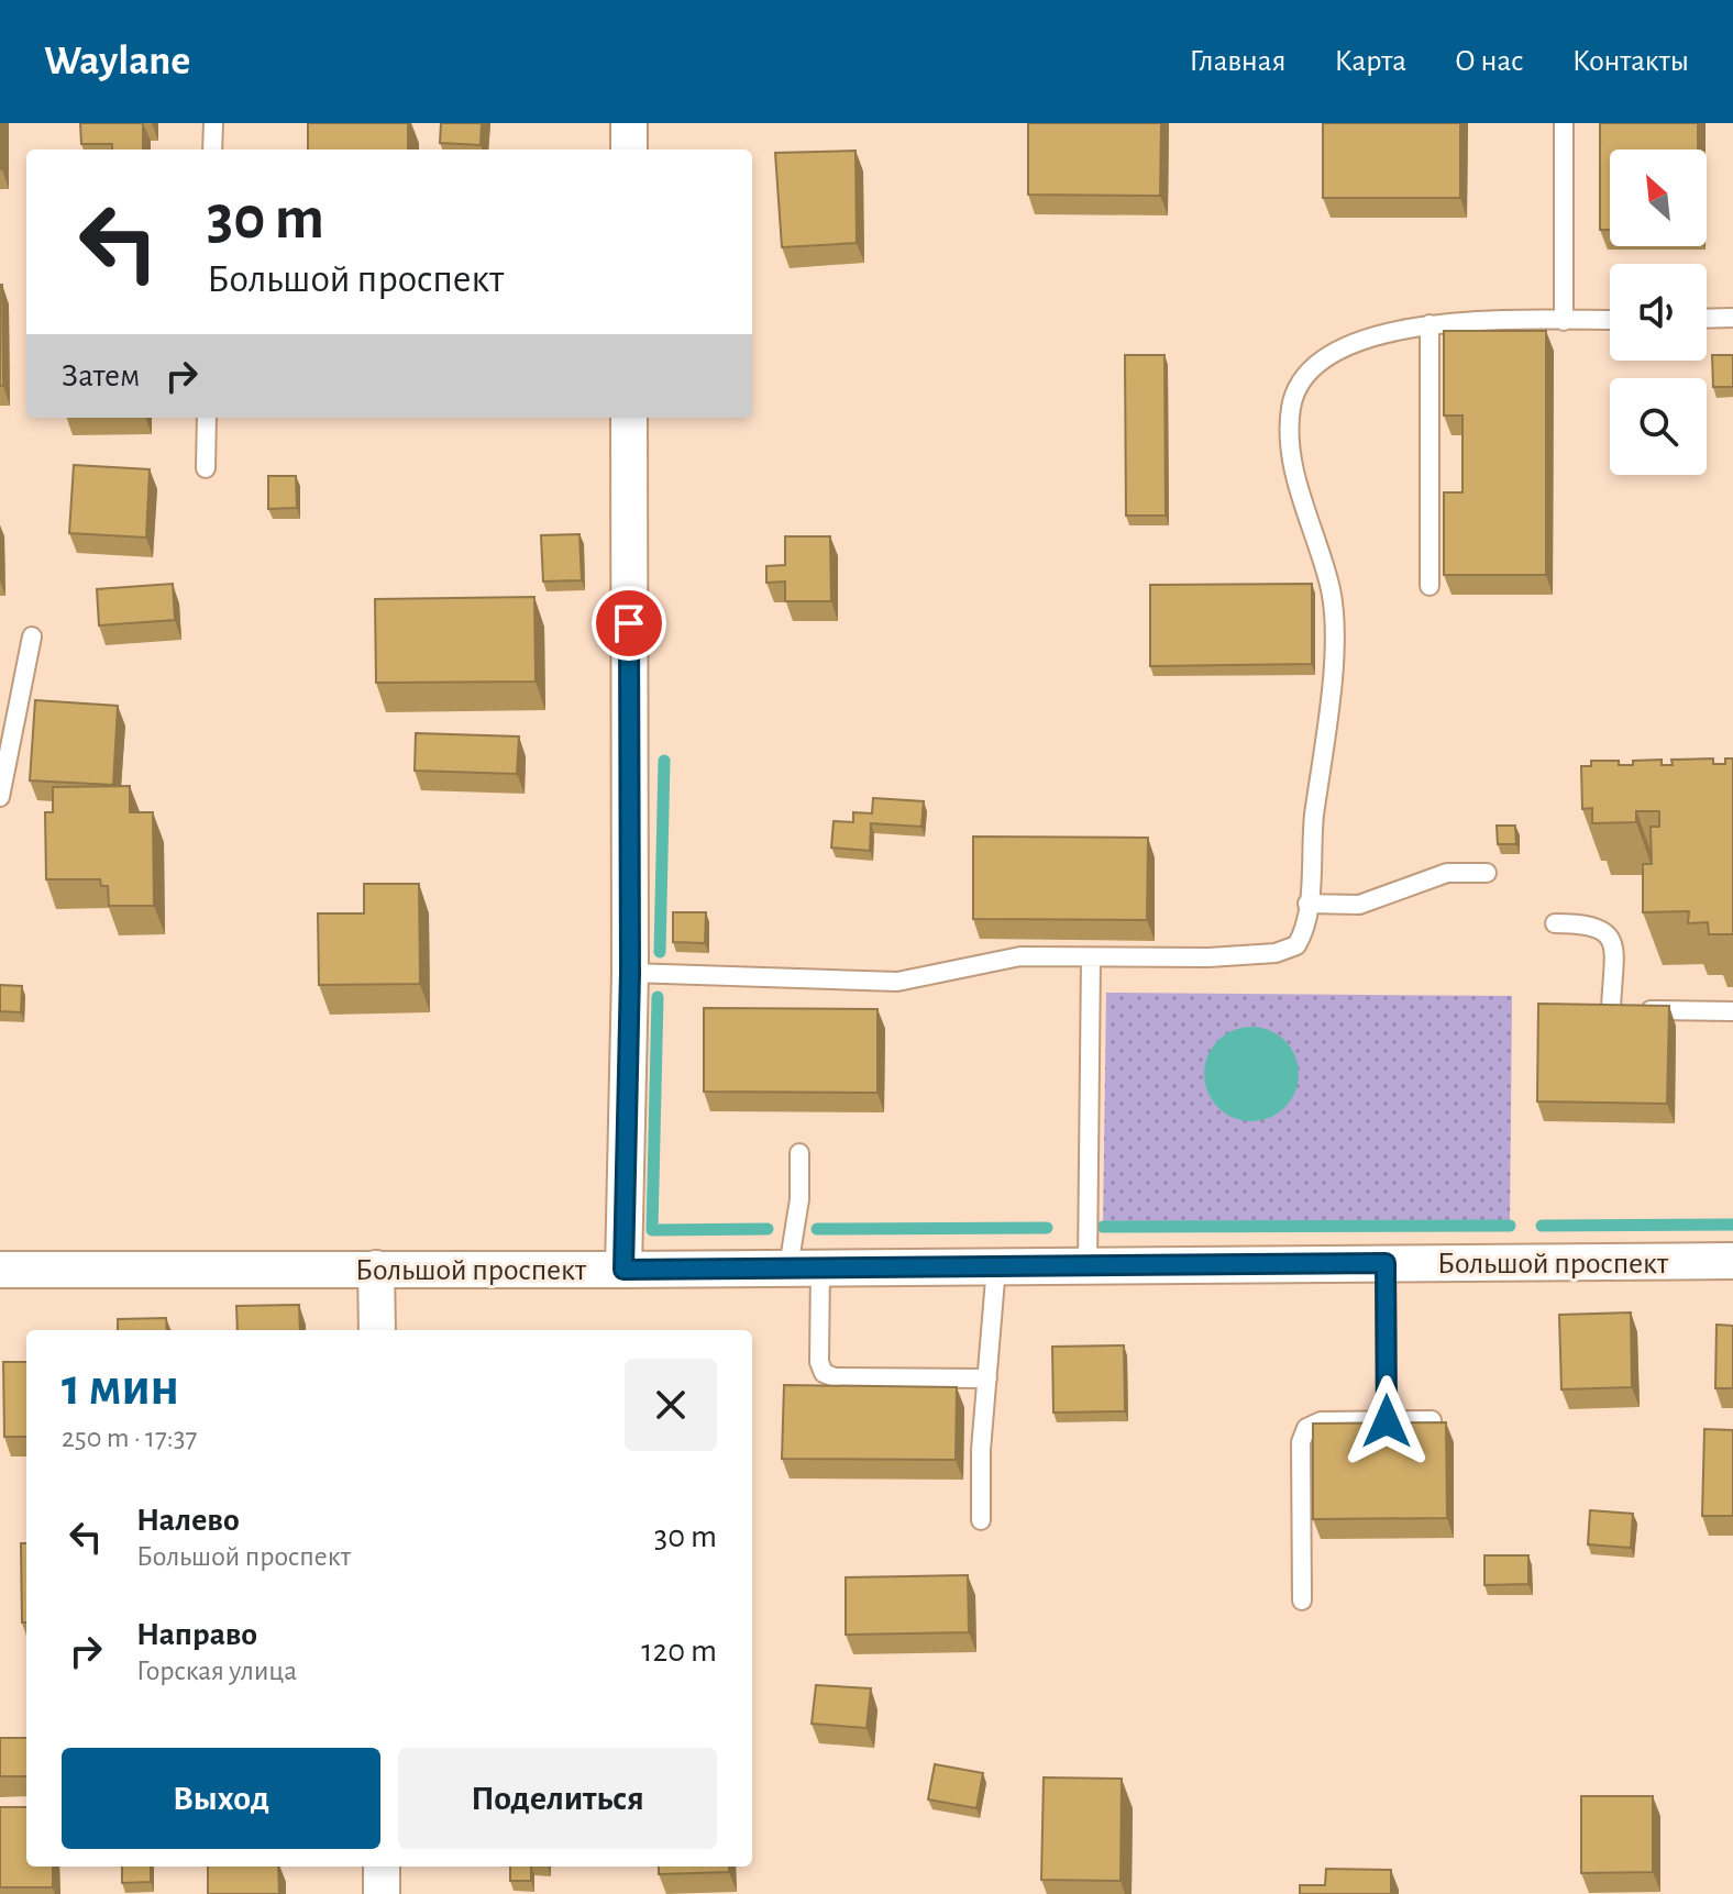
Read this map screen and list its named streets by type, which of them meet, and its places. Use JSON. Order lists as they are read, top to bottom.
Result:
{
  "streets": {
    "street": ["Большой проспект"]
  },
  "north": "top left",
  "page": {
    "header": "Waylane",
    "nav": [
      "Главная",
      "Карта",
      "О нас",
      "Контакты"
    ],
    "turn": ["30 m", "Большой проспект"],
    "then": "Затем",
    "heading": ["1 мин", "250 m · 17:37"],
    "list": [
      {
        "name": "Налево",
        "note": "Большой проспект",
        "value": "30 m"
      },
      {
        "name": "Направо",
        "note": "Горская улица",
        "value": "120 m"
      }
    ],
    "buttons": ["Выход", "Поделиться"]
  }
}
